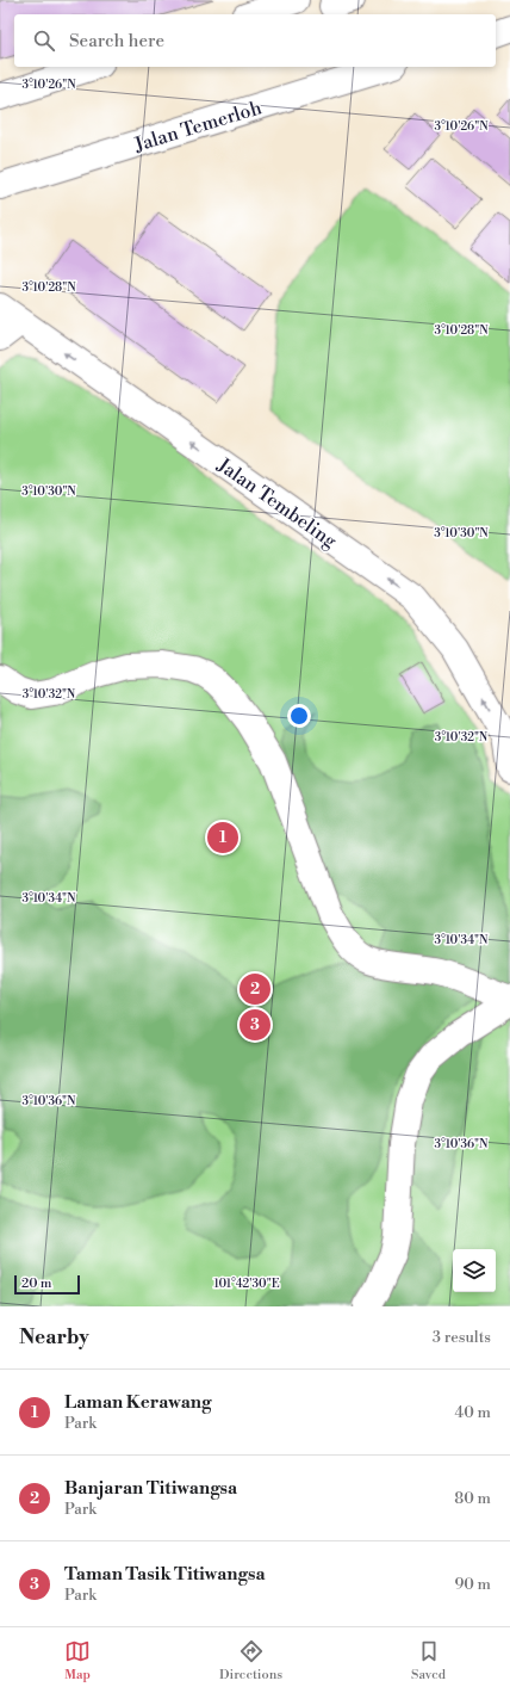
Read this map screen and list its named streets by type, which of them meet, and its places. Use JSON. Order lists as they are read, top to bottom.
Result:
{
  "streets": {
    "street": ["Jalan Temerloh", "Jalan Tembeling"]
  },
  "one_way": ["Jalan Tembeling"],
  "scale_bar": "20 m",
  "page": {
    "search": "Search here",
    "pins": ["1", "2", "3"],
    "scale": "20 m",
    "heading": ["Nearby", "3 results"],
    "list": [
      {
        "mark": "1",
        "name": "Laman Kerawang",
        "note": "Park",
        "value": "40 m"
      },
      {
        "mark": "2",
        "name": "Banjaran Titiwangsa",
        "note": "Park",
        "value": "80 m"
      },
      {
        "mark": "3",
        "name": "Taman Tasik Titiwangsa",
        "note": "Park",
        "value": "90 m"
      }
    ],
    "nav": ["Map", "Directions", "Saved"]
  },
  "coordinates": [
    "3°10'26\"N",
    "3°10'28\"N",
    "3°10'30\"N",
    "3°10'32\"N",
    "3°10'34\"N",
    "3°10'36\"N",
    "101°42'30\"E"
  ]
}
